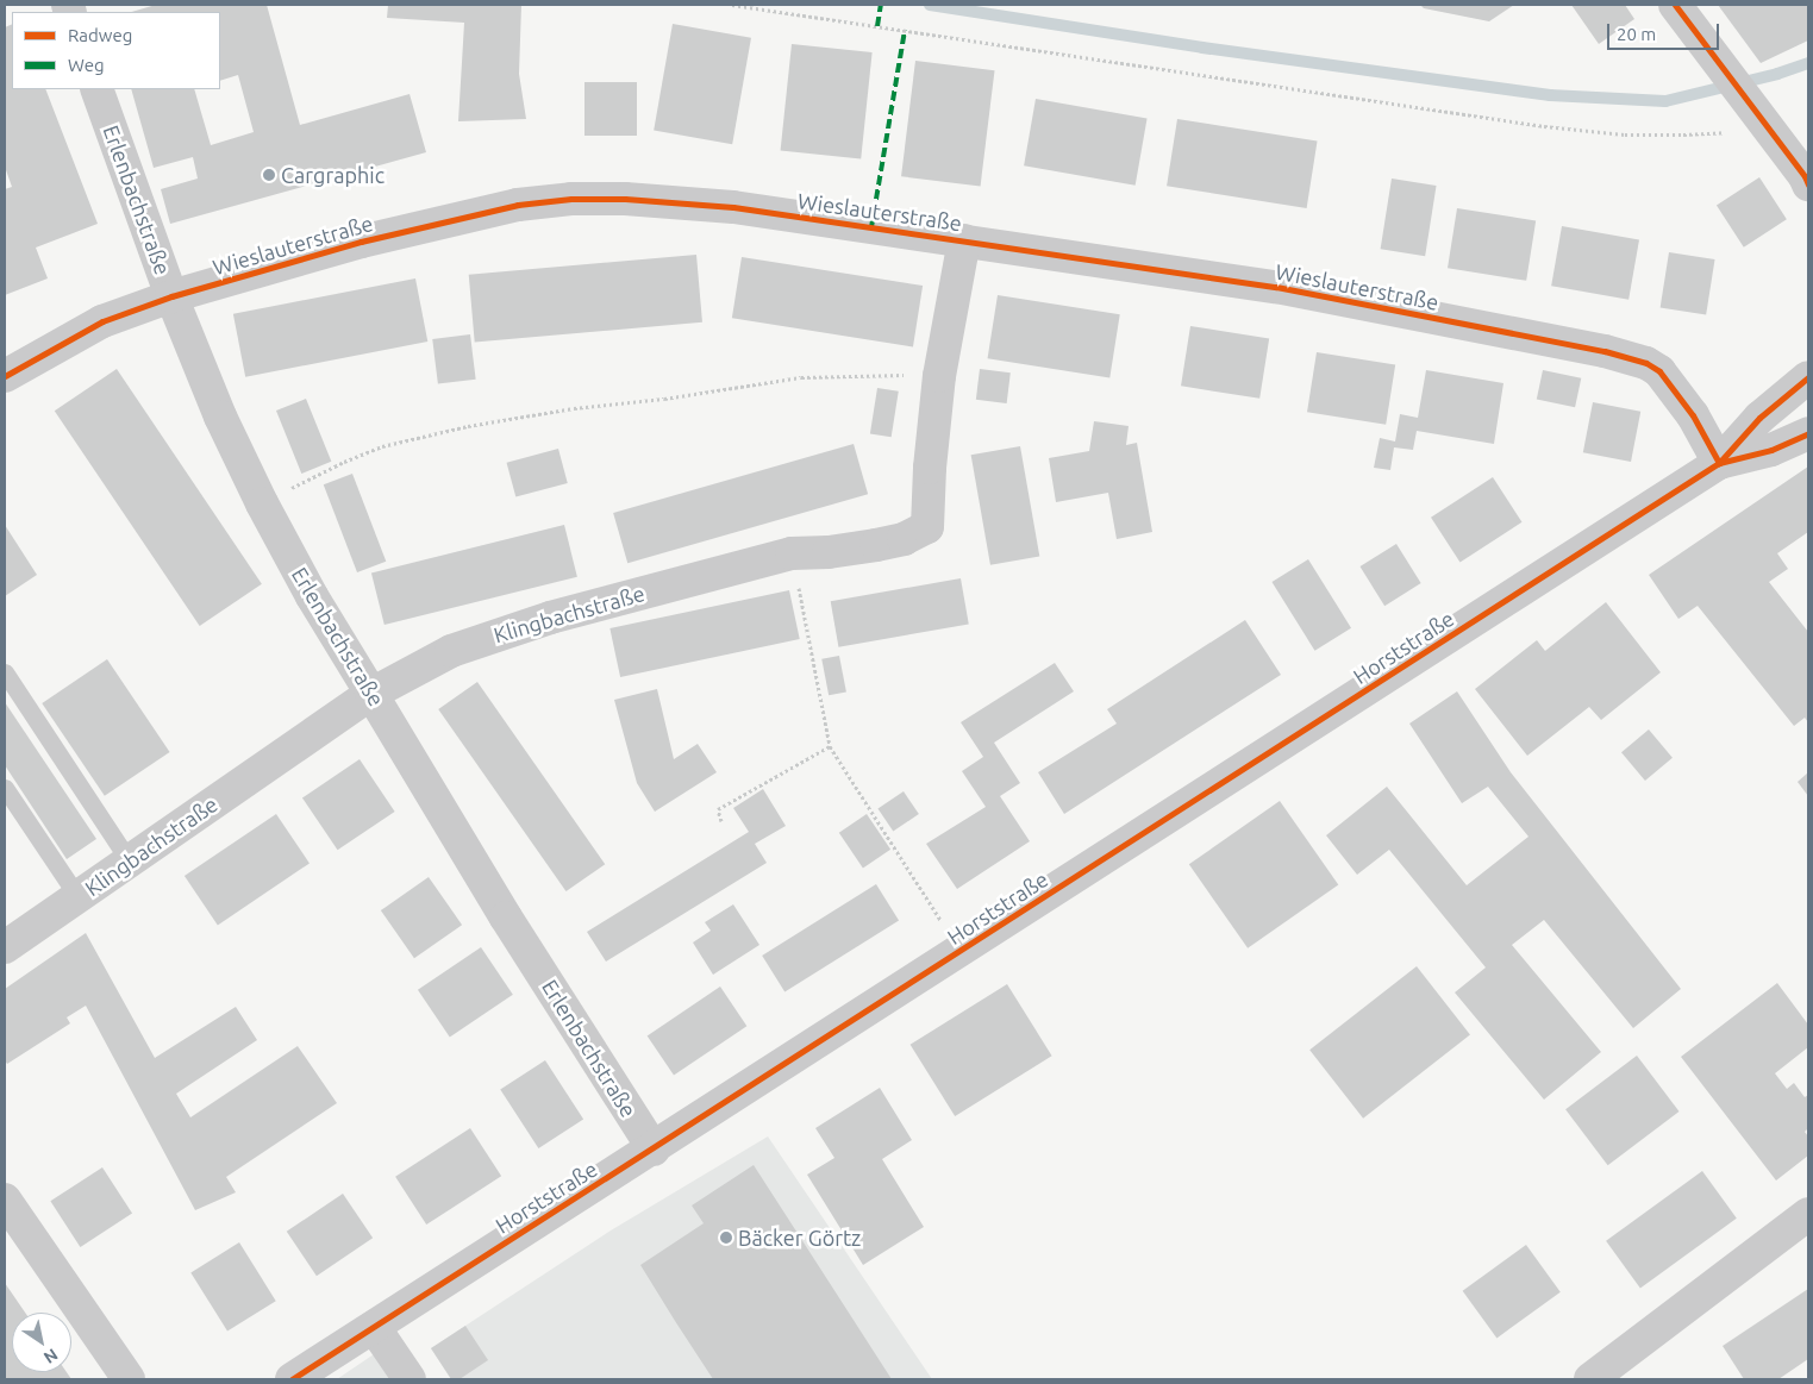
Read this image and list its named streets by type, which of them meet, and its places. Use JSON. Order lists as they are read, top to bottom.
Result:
{
  "streets": {
    "street": [
      "Erlenbachstraße",
      "Wieslauterstraße",
      "Klingbachstraße",
      "Horststraße"
    ]
  },
  "crossings": [
    ["Erlenbachstraße", "Wieslauterstraße"],
    ["Erlenbachstraße", "Klingbachstraße"],
    ["Erlenbachstraße", "Horststraße"],
    ["Wieslauterstraße", "Klingbachstraße"],
    ["Wieslauterstraße", "Horststraße"]
  ],
  "places": ["Cargraphic", "Bäcker Görtz"],
  "legend": ["Radweg", "Weg"],
  "scale_bar": "20 m",
  "north": "bottom right"
}
